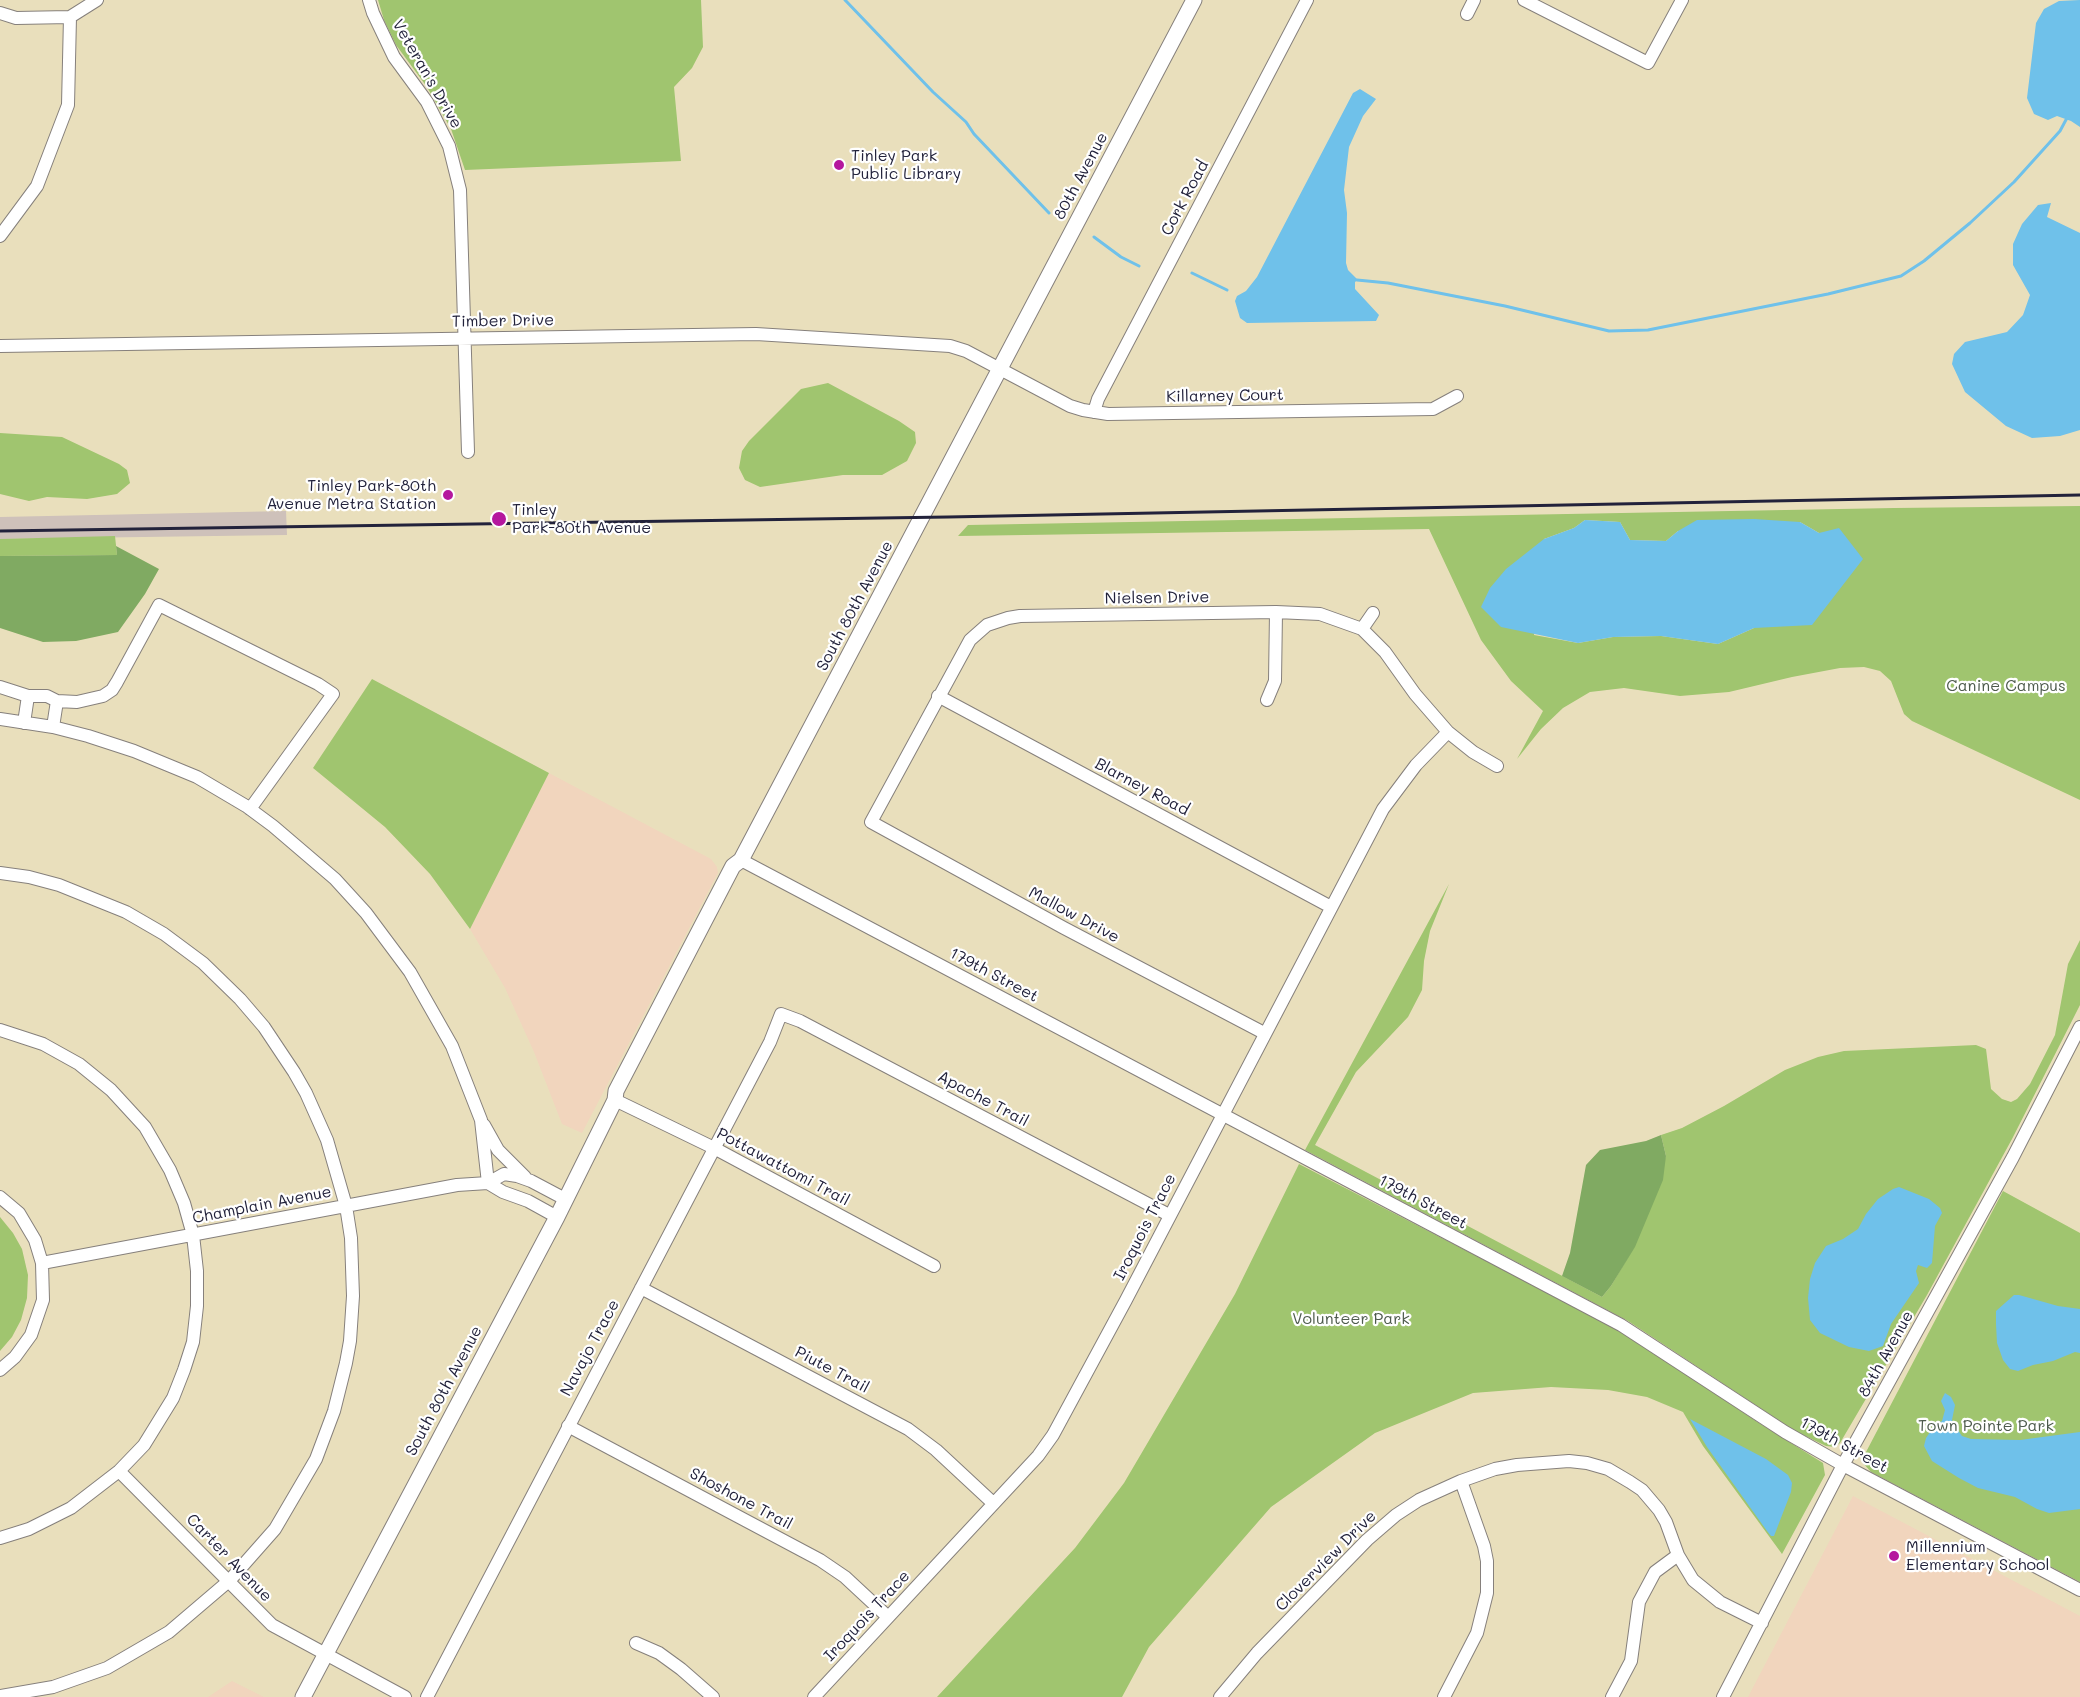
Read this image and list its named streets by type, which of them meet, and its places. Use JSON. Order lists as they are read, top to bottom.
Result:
{
  "streets": {
    "street": [
      "Veteran's Drive",
      "80th Avenue",
      "Cork Road",
      "Timber Drive",
      "Killarney Court",
      "Nielsen Drive",
      "South 80th Avenue",
      "Blarney Road",
      "Mallow Drive",
      "179th Street",
      "Apache Trail",
      "Pottawattomi Trail",
      "Champlain Avenue",
      "Iroquois Trace",
      "Navajo Trace",
      "84th Avenue",
      "Piute Trail",
      "Shoshone Trail",
      "Carter Avenue",
      "Cloverview Drive"
    ]
  },
  "crossings": [
    ["Veteran's Drive", "Timber Drive"],
    ["80th Avenue", "Timber Drive"],
    ["80th Avenue", "Killarney Court"],
    ["80th Avenue", "South 80th Avenue"],
    ["Cork Road", "Killarney Court"],
    ["Timber Drive", "Killarney Court"],
    ["Timber Drive", "South 80th Avenue"],
    ["Killarney Court", "South 80th Avenue"],
    ["Nielsen Drive", "Blarney Road"],
    ["Nielsen Drive", "Mallow Drive"],
    ["Nielsen Drive", "Iroquois Trace"],
    ["South 80th Avenue", "179th Street"],
    ["South 80th Avenue", "Pottawattomi Trail"],
    ["South 80th Avenue", "Champlain Avenue"],
    ["South 80th Avenue", "Carter Avenue"],
    ["Blarney Road", "Iroquois Trace"],
    ["Mallow Drive", "Iroquois Trace"],
    ["179th Street", "Iroquois Trace"],
    ["179th Street", "84th Avenue"],
    ["Apache Trail", "Iroquois Trace"],
    ["Apache Trail", "Navajo Trace"],
    ["Pottawattomi Trail", "Navajo Trace"],
    ["Iroquois Trace", "Piute Trail"],
    ["Iroquois Trace", "Shoshone Trail"],
    ["Navajo Trace", "Piute Trail"],
    ["Navajo Trace", "Shoshone Trail"],
    ["84th Avenue", "Cloverview Drive"]
  ],
  "parks": ["Canine Campus", "Volunteer Park", "Town Pointe Park"],
  "places": [
    "Tinley Park Public Library",
    "Tinley Park-80th Avenue Metra Station",
    "Tinley Park-80th Avenue",
    "Millennium Elementary School"
  ]
}
